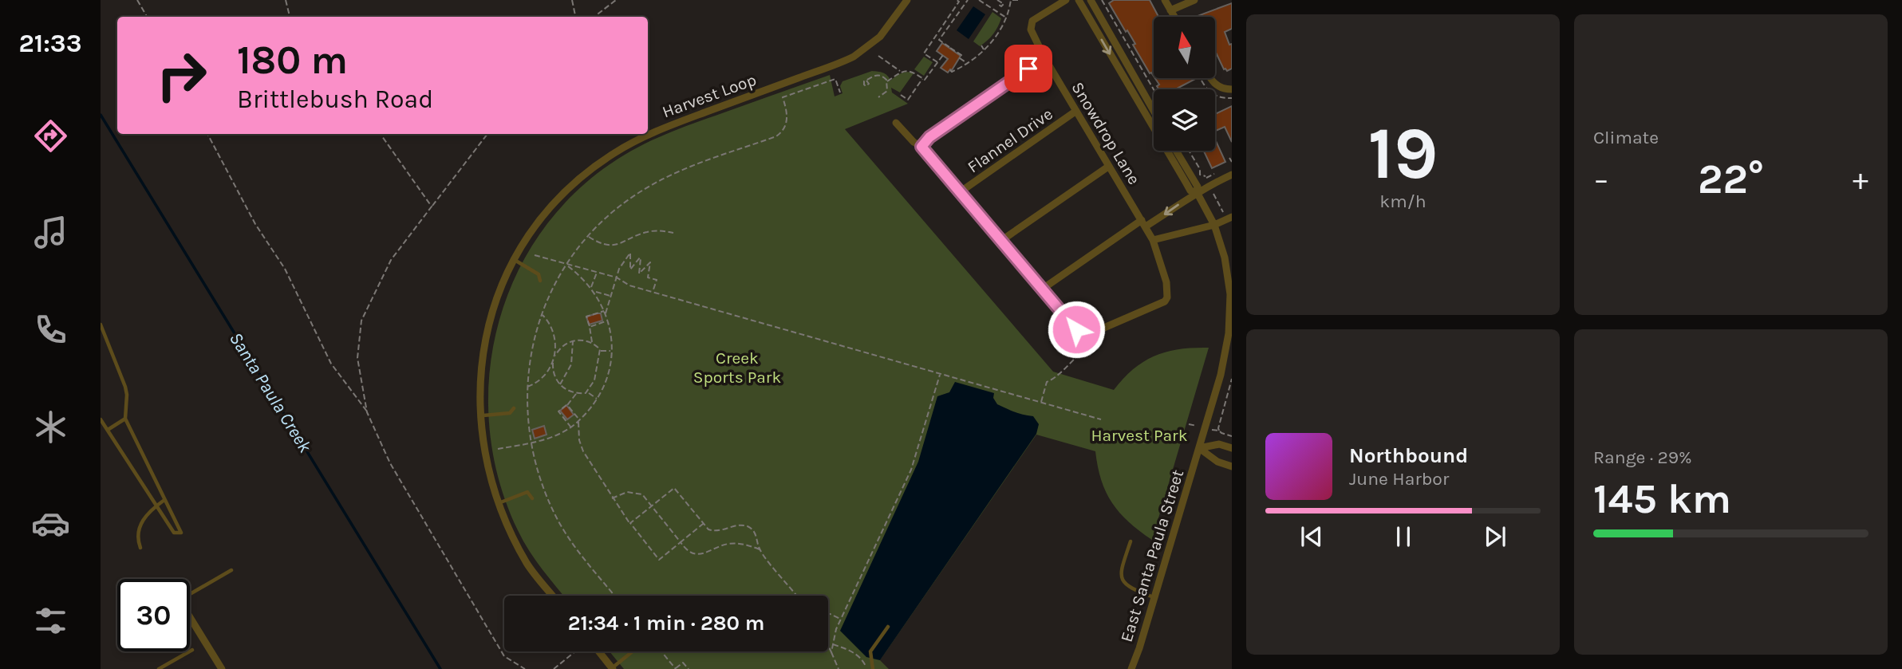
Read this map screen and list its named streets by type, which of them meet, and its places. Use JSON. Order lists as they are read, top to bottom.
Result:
{
  "streets": {
    "street": [
      "Harvest Loop",
      "Snowdrop Lane",
      "Flannel Drive",
      "East Santa Paula Street"
    ]
  },
  "crossings": [
    ["Snowdrop Lane", "Flannel Drive"]
  ],
  "water": ["Santa Paula Creek"],
  "parks": ["Creek Sports Park", "Harvest Park"],
  "north": "top",
  "page": {
    "tabs": "21:33",
    "tile": [
      ["19", "km/h"],
      "Climate",
      ["Range · 29%", "145 km"]
    ],
    "turn": ["180 m", "Brittlebush Road"],
    "heat": ["−", "22°", "+"],
    "song": ["Northbound", "June Harbor"],
    "limit": "30",
    "trip": "21:34 · 1 min · 280 m"
  }
}
